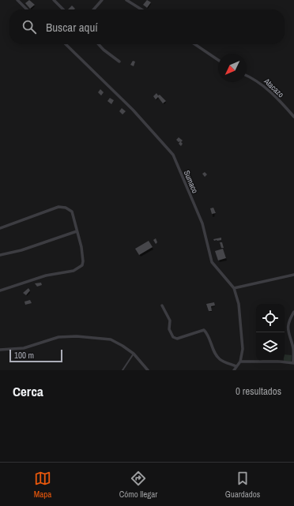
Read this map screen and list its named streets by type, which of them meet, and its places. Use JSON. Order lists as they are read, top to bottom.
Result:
{
  "streets": {
    "street": ["Atacazo", "Sumaco"]
  },
  "scale_bar": "100 m",
  "north": "bottom left",
  "page": {
    "search": "Buscar aquí",
    "scale": "100 m",
    "heading": ["Cerca", "0 resultados"],
    "nav": ["Mapa", "Cómo llegar", "Guardados"]
  }
}
